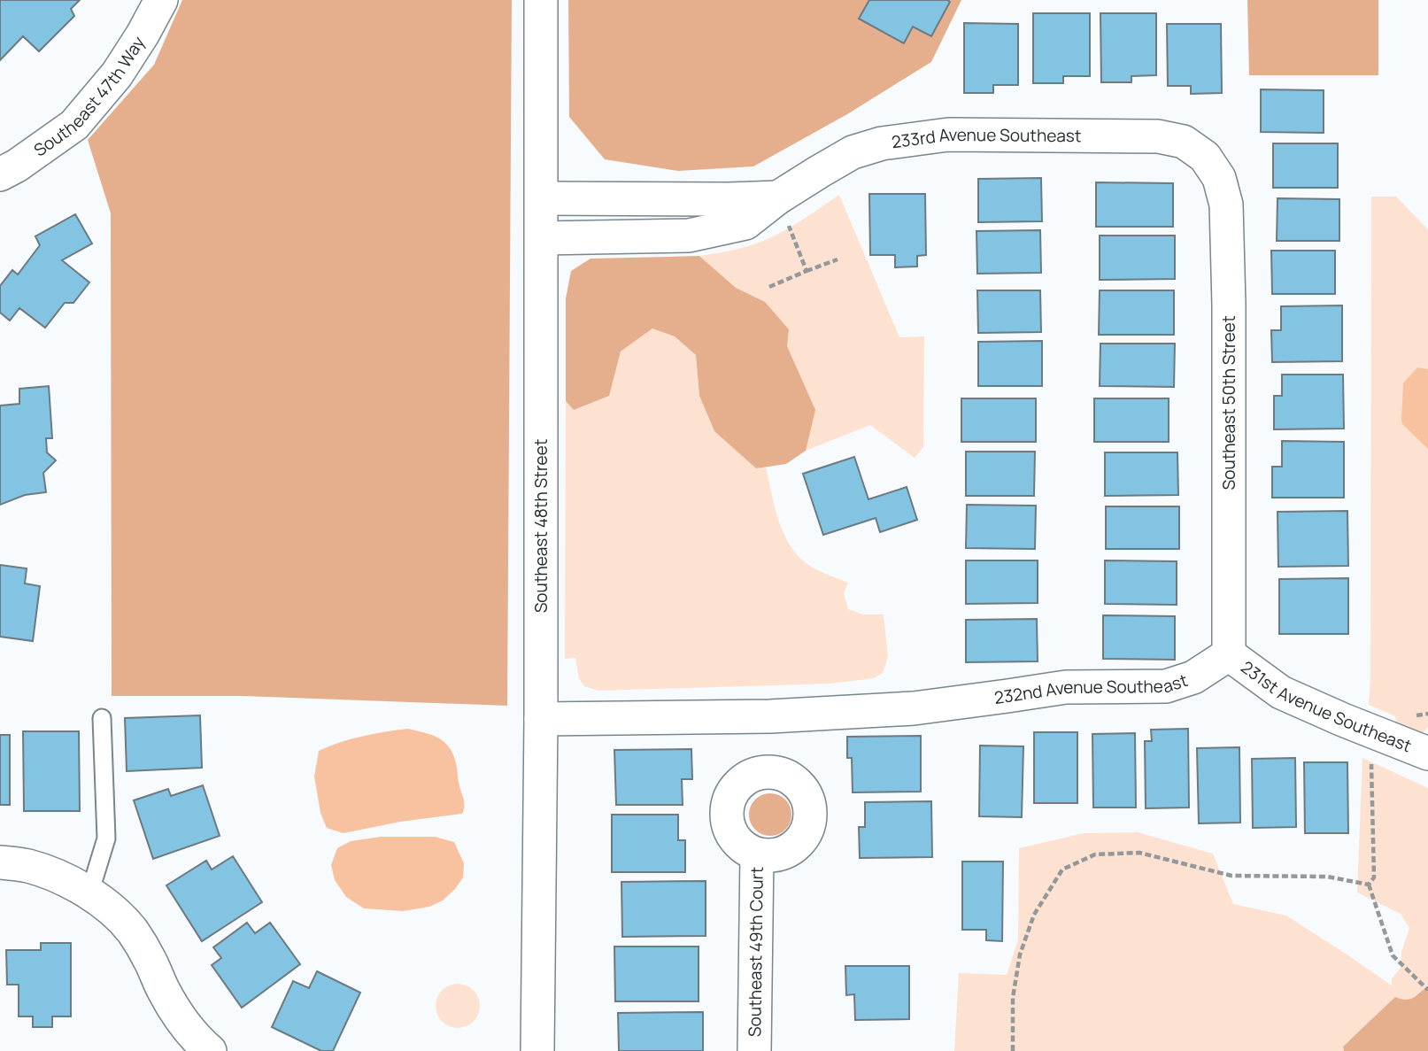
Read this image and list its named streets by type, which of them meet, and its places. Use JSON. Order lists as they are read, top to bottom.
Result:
{
  "streets": {
    "street": [
      "Southeast 47th Way",
      "233rd Avenue Southeast",
      "Southeast 50th Street",
      "Southeast 48th Street",
      "232nd Avenue Southeast",
      "231st Avenue Southeast",
      "Southeast 49th Court"
    ]
  },
  "crossings": [
    ["233rd Avenue Southeast", "Southeast 50th Street"],
    ["233rd Avenue Southeast", "Southeast 48th Street"],
    ["Southeast 50th Street", "232nd Avenue Southeast"],
    ["Southeast 50th Street", "231st Avenue Southeast"],
    ["Southeast 48th Street", "232nd Avenue Southeast"],
    ["232nd Avenue Southeast", "231st Avenue Southeast"]
  ]
}
